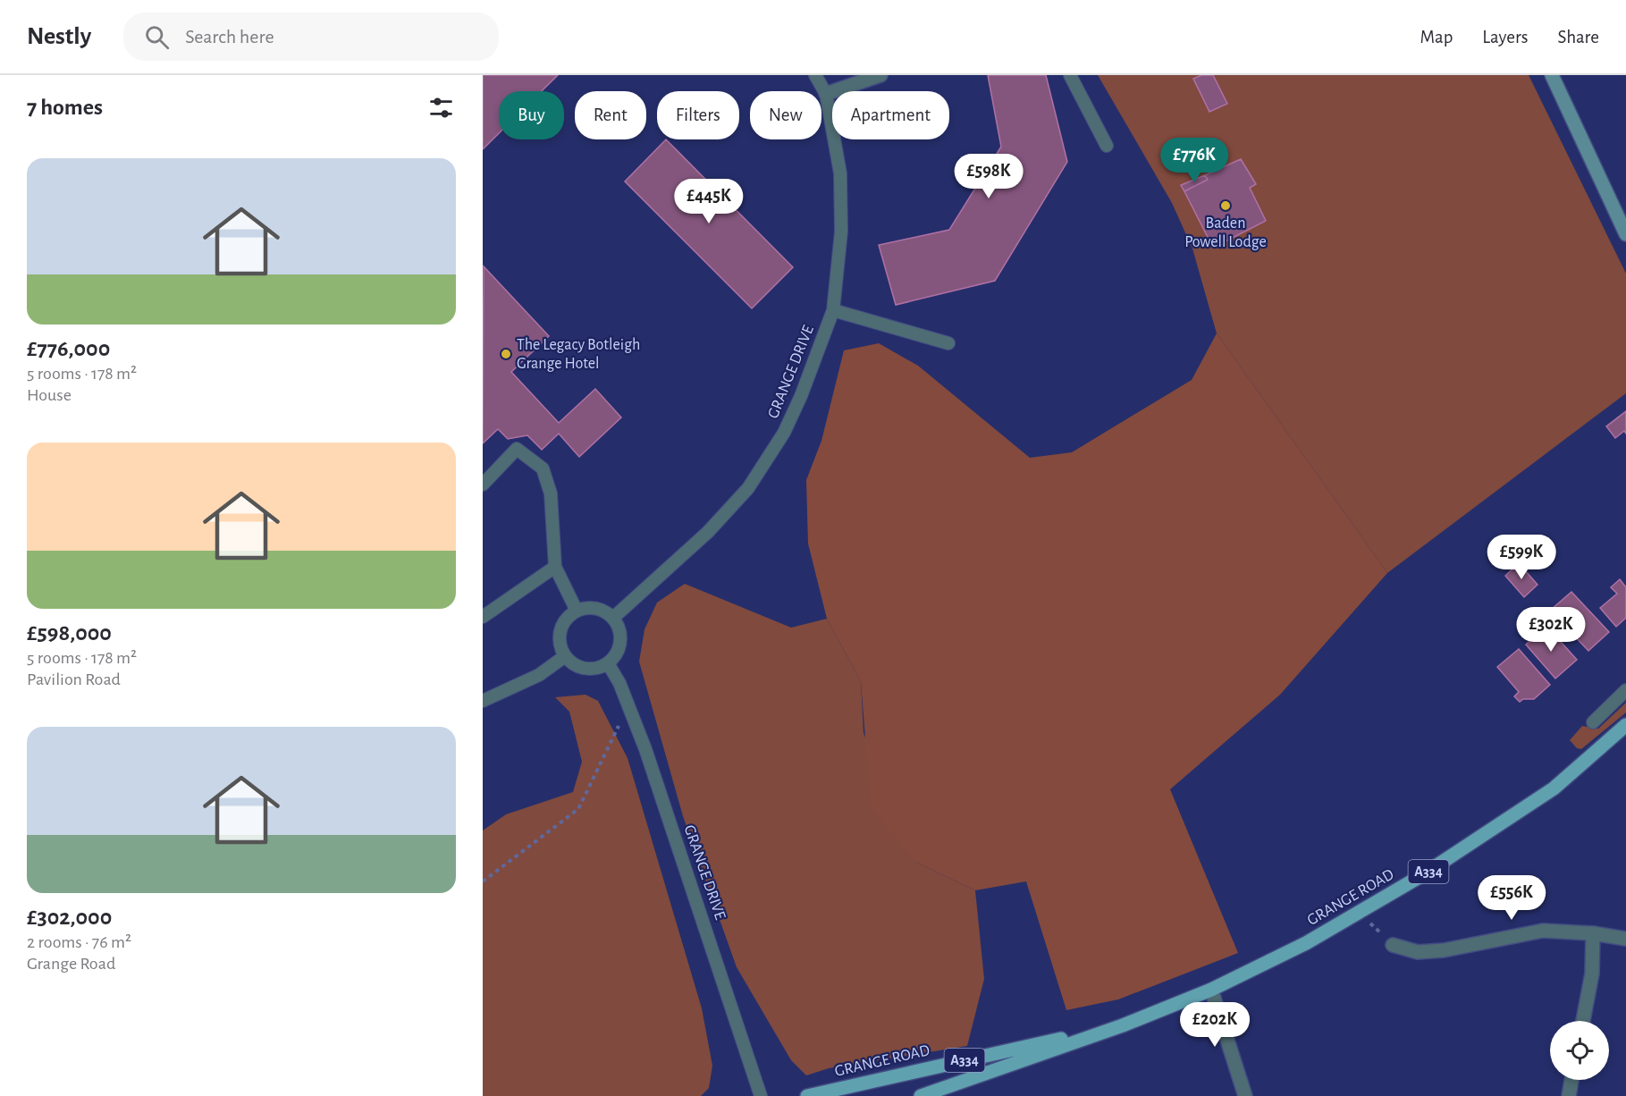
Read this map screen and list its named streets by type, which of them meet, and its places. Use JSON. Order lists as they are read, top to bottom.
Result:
{
  "streets": {
    "main road": ["A334", "GRANGE ROAD"],
    "lane": ["GRANGE DRIVE"]
  },
  "places": ["Baden Powell Lodge", "The Legacy Botleigh Grange Hotel"],
  "page": {
    "header": "Nestly",
    "search": "Search here",
    "nav": ["Map", "Layers", "Share"],
    "heading": "7 homes",
    "chip": [
      "Buy",
      "Rent",
      "Filters",
      "New",
      "Apartment"
    ],
    "price": [
      "£776K",
      "£598K",
      "£445K",
      "£599K",
      "£302K",
      "£556K",
      "£202K"
    ],
    "list": [
      {
        "name": "£776,000",
        "note": "5 rooms · 178 m² · House"
      },
      {
        "name": "£598,000",
        "note": "5 rooms · 178 m² · Pavilion Road"
      },
      {
        "name": "£302,000",
        "note": "2 rooms · 76 m² · Grange Road"
      }
    ]
  }
}
